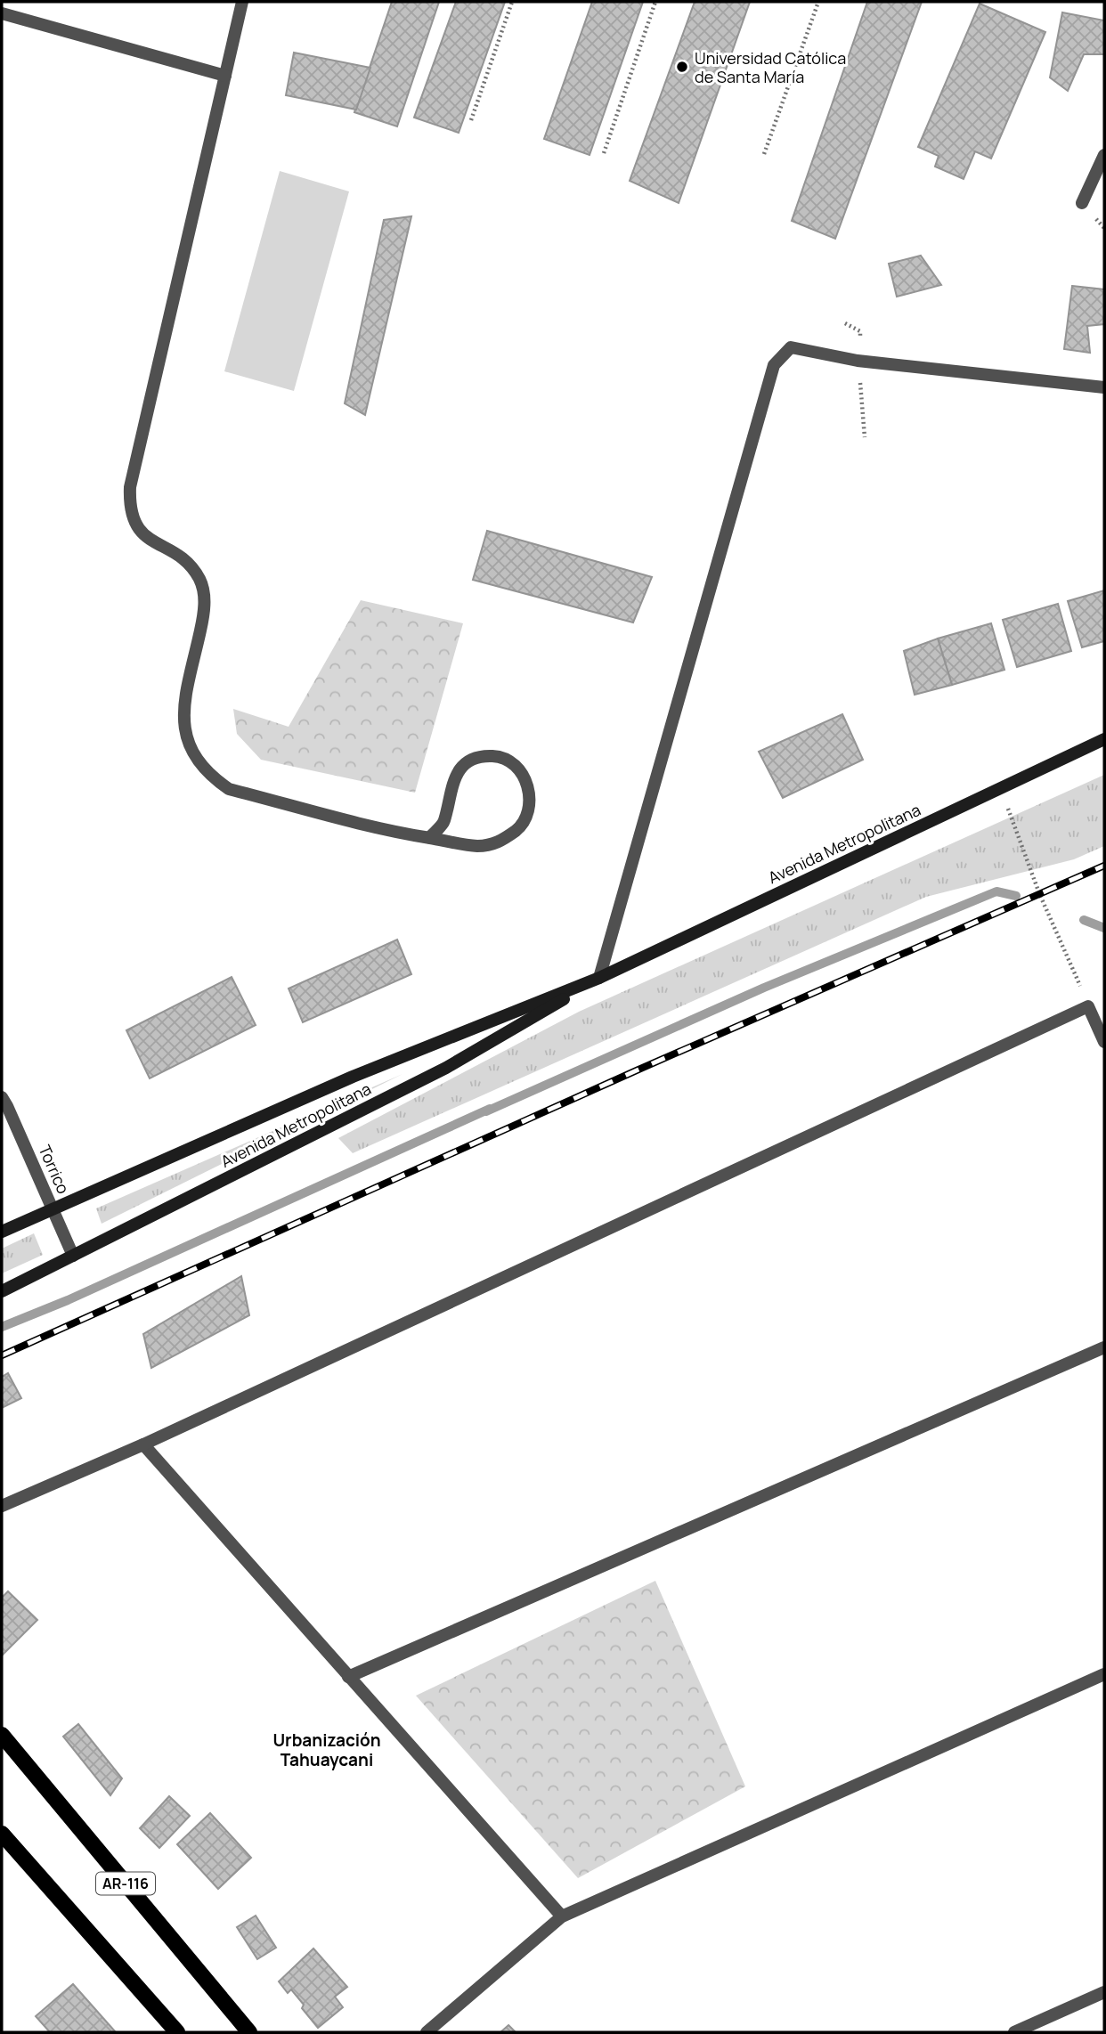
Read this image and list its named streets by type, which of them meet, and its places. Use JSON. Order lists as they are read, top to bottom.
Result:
{
  "streets": {
    "main road": ["AR-116"],
    "street": ["Avenida Metropolitana", "Torrico"]
  },
  "crossings": [
    ["Avenida Metropolitana", "Torrico"]
  ],
  "districts": ["Urbanización Tahuaycani"],
  "places": ["Universidad Católica de Santa María"]
}
